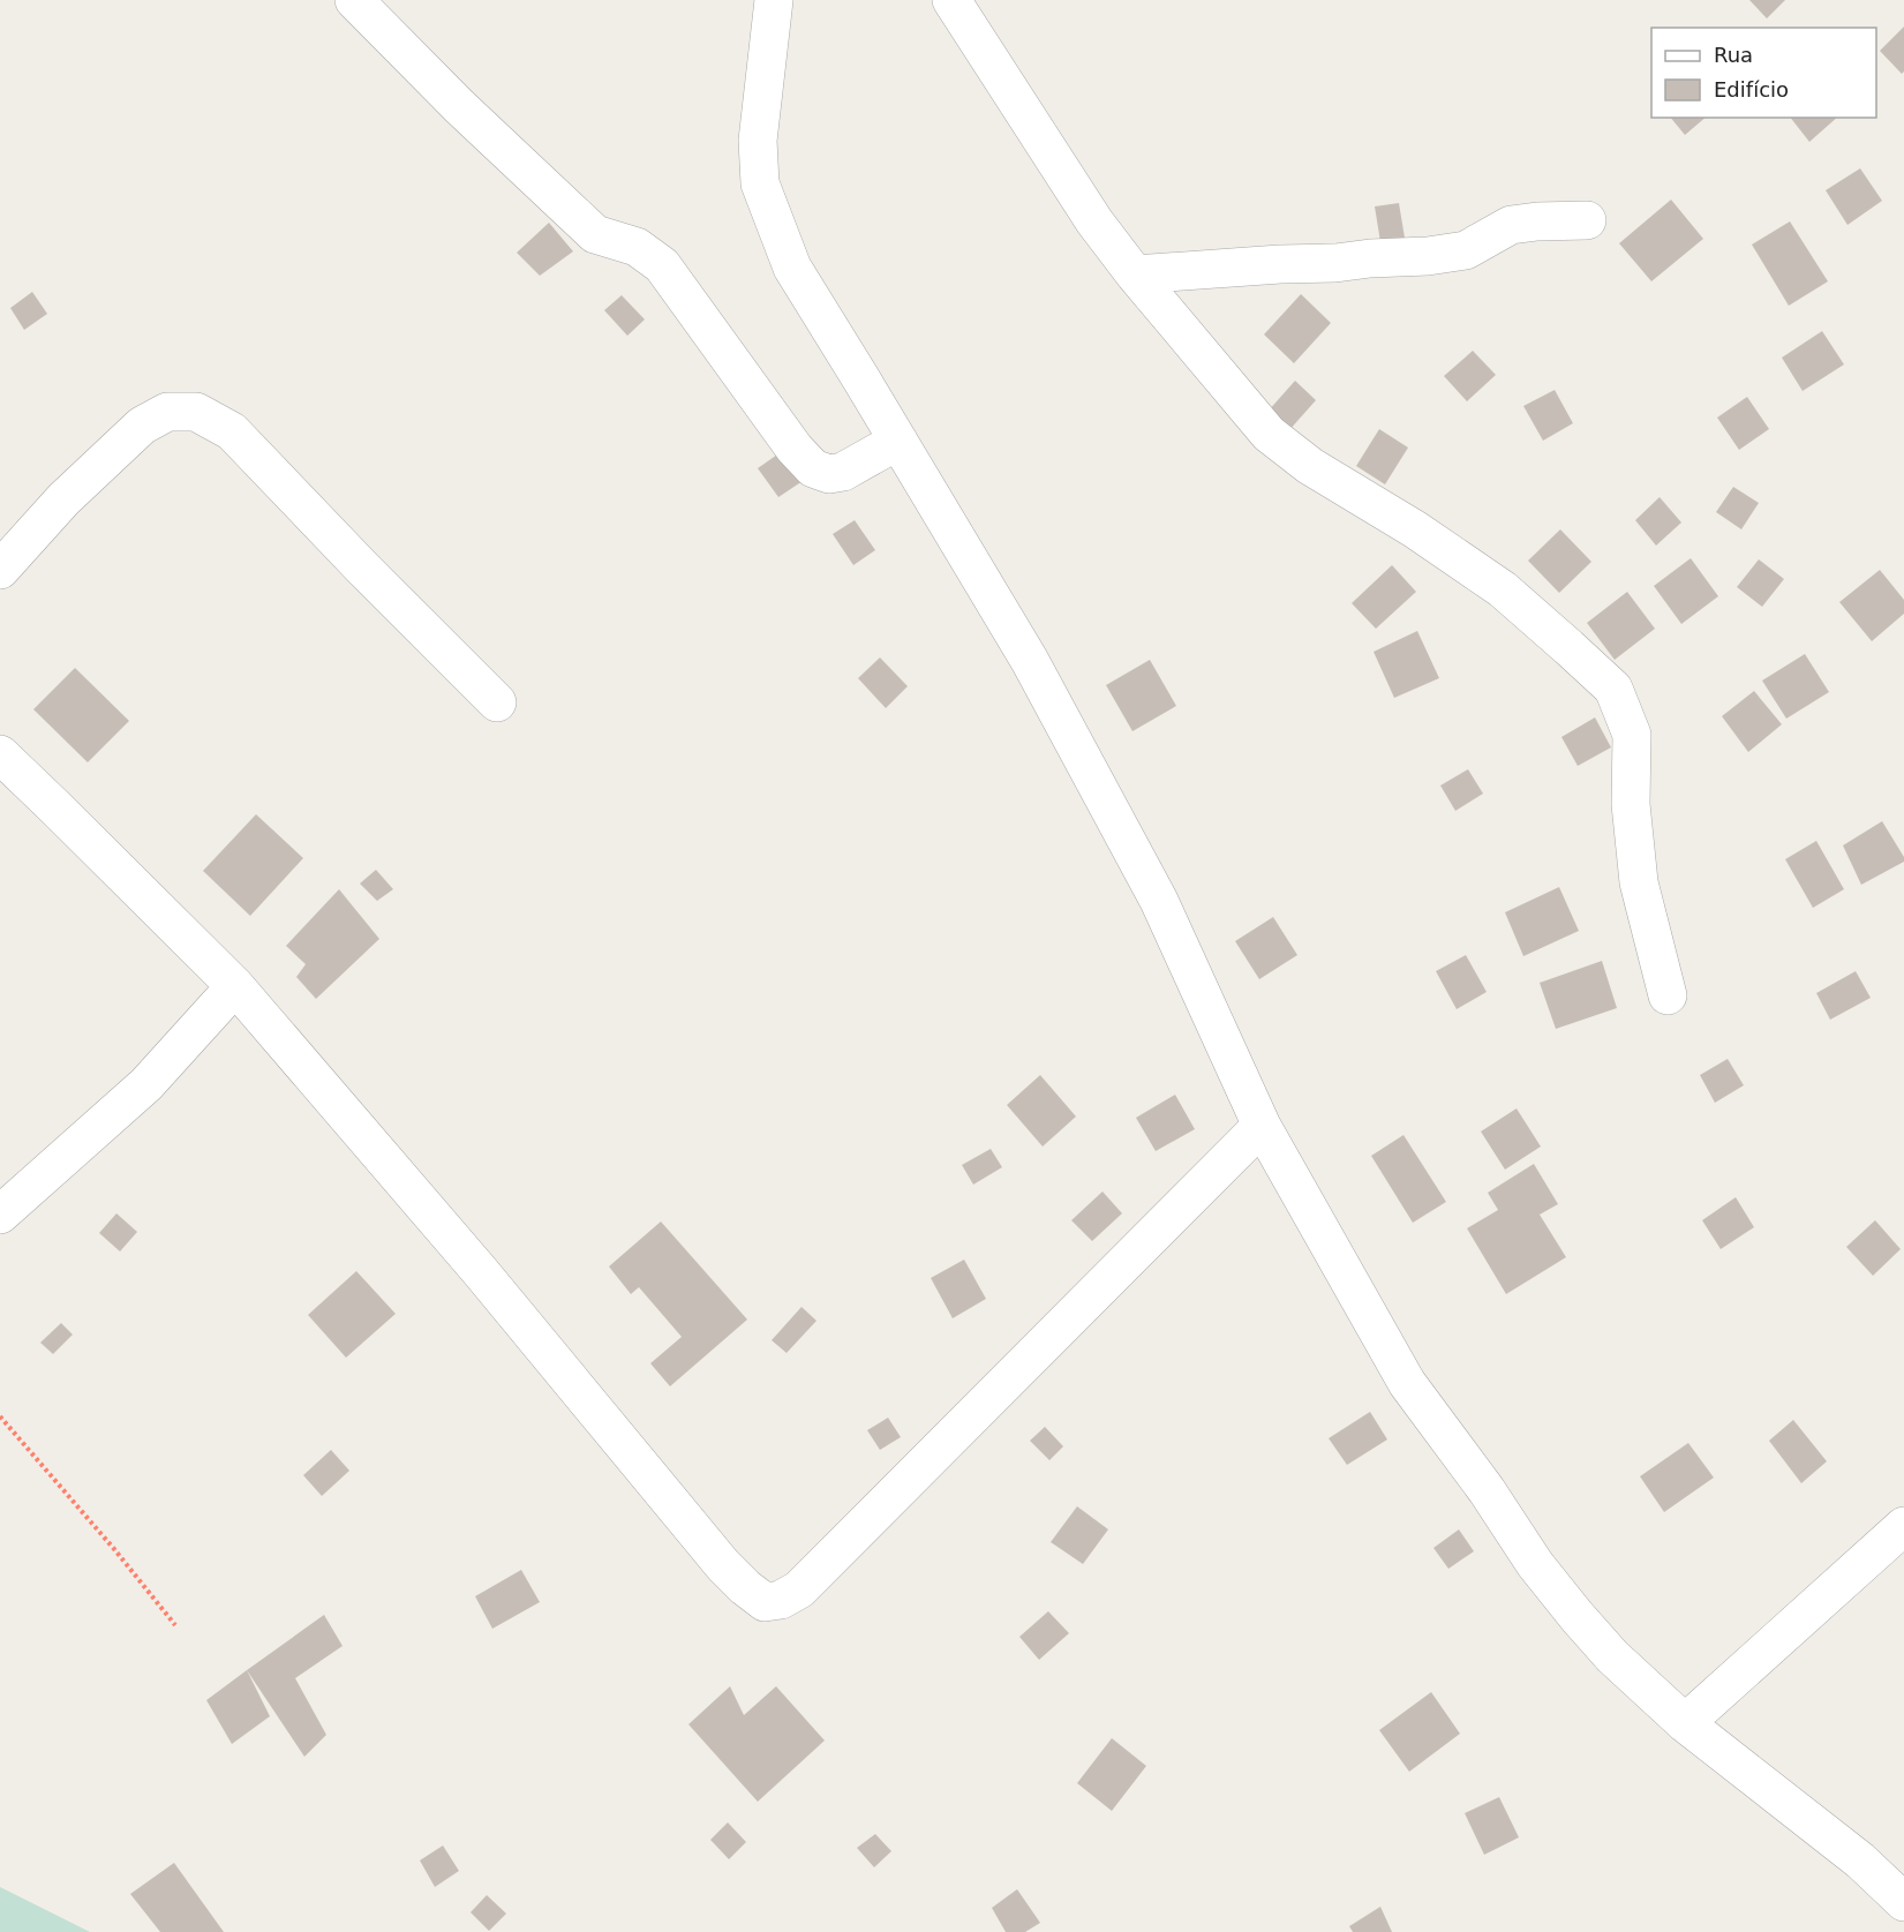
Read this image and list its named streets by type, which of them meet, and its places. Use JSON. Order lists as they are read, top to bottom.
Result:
{
  "legend": ["Rua", "Edifício"]
}
